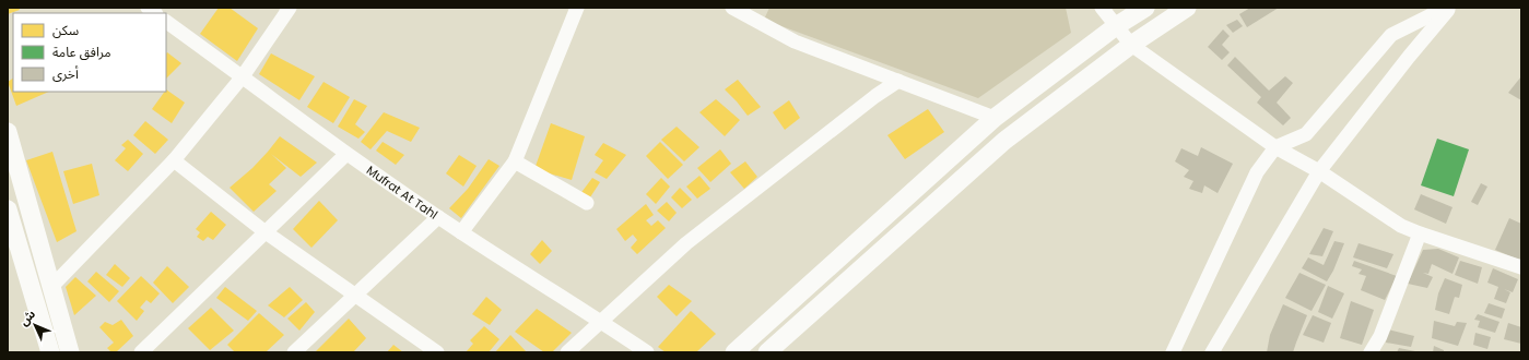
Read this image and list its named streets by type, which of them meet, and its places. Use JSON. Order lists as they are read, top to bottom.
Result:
{
  "streets": {
    "street": ["Mufrat At Tahl"]
  },
  "legend": ["سكن", "مرافق عامة", "أخرى"],
  "north": "top left"
}
